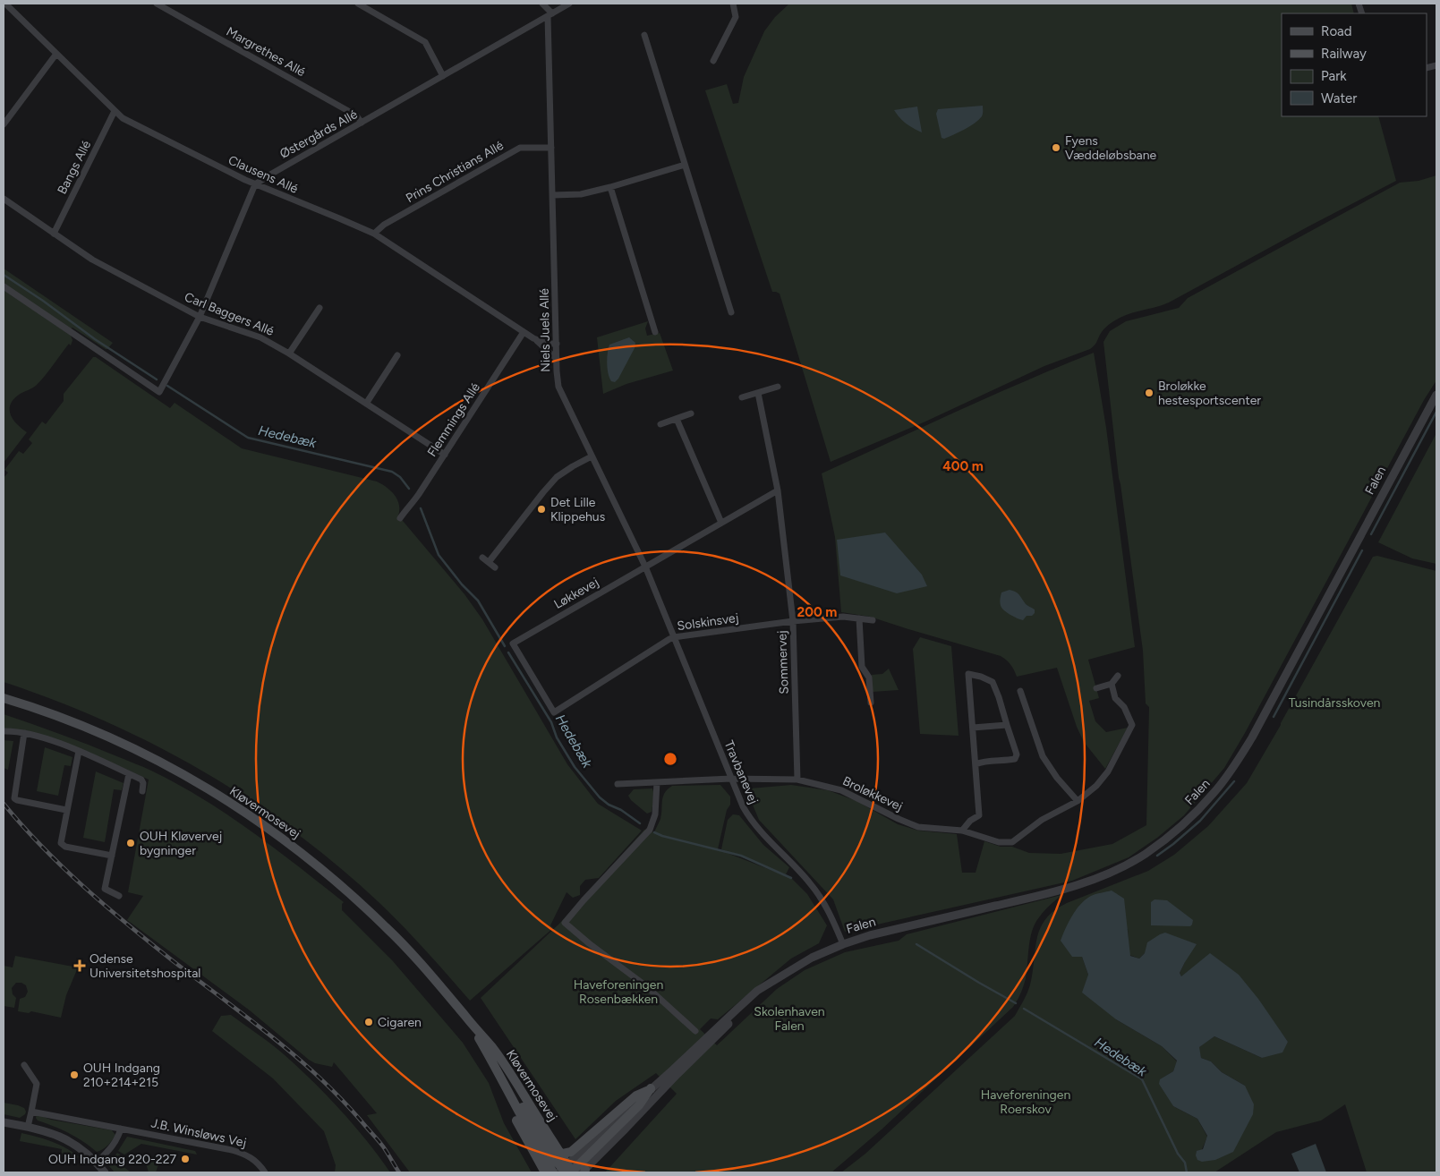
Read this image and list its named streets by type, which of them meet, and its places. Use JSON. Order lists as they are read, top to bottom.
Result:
{
  "streets": {
    "main road": ["Kløvermosevej"],
    "street": [
      "Margrethes Allé",
      "Østergårds Allé",
      "Bangs Allé",
      "Prins Christians Allé",
      "Clausens Allé",
      "Carl Baggers Allé",
      "Niels Juels Allé",
      "Flemmings Allé",
      "Falen",
      "Løkkevej",
      "Solskinsvej",
      "Sommervej",
      "Travbanevej",
      "Broløkkevej",
      "J.B. Winsløws Vej"
    ]
  },
  "crossings": [
    ["Margrethes Allé", "Østergårds Allé"],
    ["Østergårds Allé", "Clausens Allé"],
    ["Østergårds Allé", "Niels Juels Allé"],
    ["Bangs Allé", "Clausens Allé"],
    ["Bangs Allé", "Carl Baggers Allé"],
    ["Prins Christians Allé", "Clausens Allé"],
    ["Prins Christians Allé", "Niels Juels Allé"],
    ["Clausens Allé", "Niels Juels Allé"],
    ["Clausens Allé", "Flemmings Allé"],
    ["Carl Baggers Allé", "Flemmings Allé"],
    ["Niels Juels Allé", "Løkkevej"],
    ["Niels Juels Allé", "Solskinsvej"],
    ["Niels Juels Allé", "Travbanevej"],
    ["Falen", "Travbanevej"],
    ["Løkkevej", "Solskinsvej"],
    ["Løkkevej", "Sommervej"],
    ["Solskinsvej", "Sommervej"],
    ["Solskinsvej", "Travbanevej"],
    ["Sommervej", "Broløkkevej"],
    ["Travbanevej", "Broløkkevej"]
  ],
  "water": ["Hedebæk"],
  "parks": [
    "Tusindårsskoven",
    "Haveforeningen Rosenbækken",
    "Skolenhaven Falen",
    "Haveforeningen Roerskov"
  ],
  "places": {
    "other": [
      "Fyens Væddeløbsbane",
      "Broløkke hestesportscenter",
      "Det Lille Klippehus",
      "OUH Kløvervej bygninger",
      "Cigaren",
      "OUH Indgang 210+214+215",
      "OUH Indgang 220-227"
    ],
    "health": ["Odense Universitetshospital"]
  },
  "legend": [
    "Road",
    "Railway",
    "Park",
    "Water"
  ],
  "rings": ["400 m", "200 m"]
}
